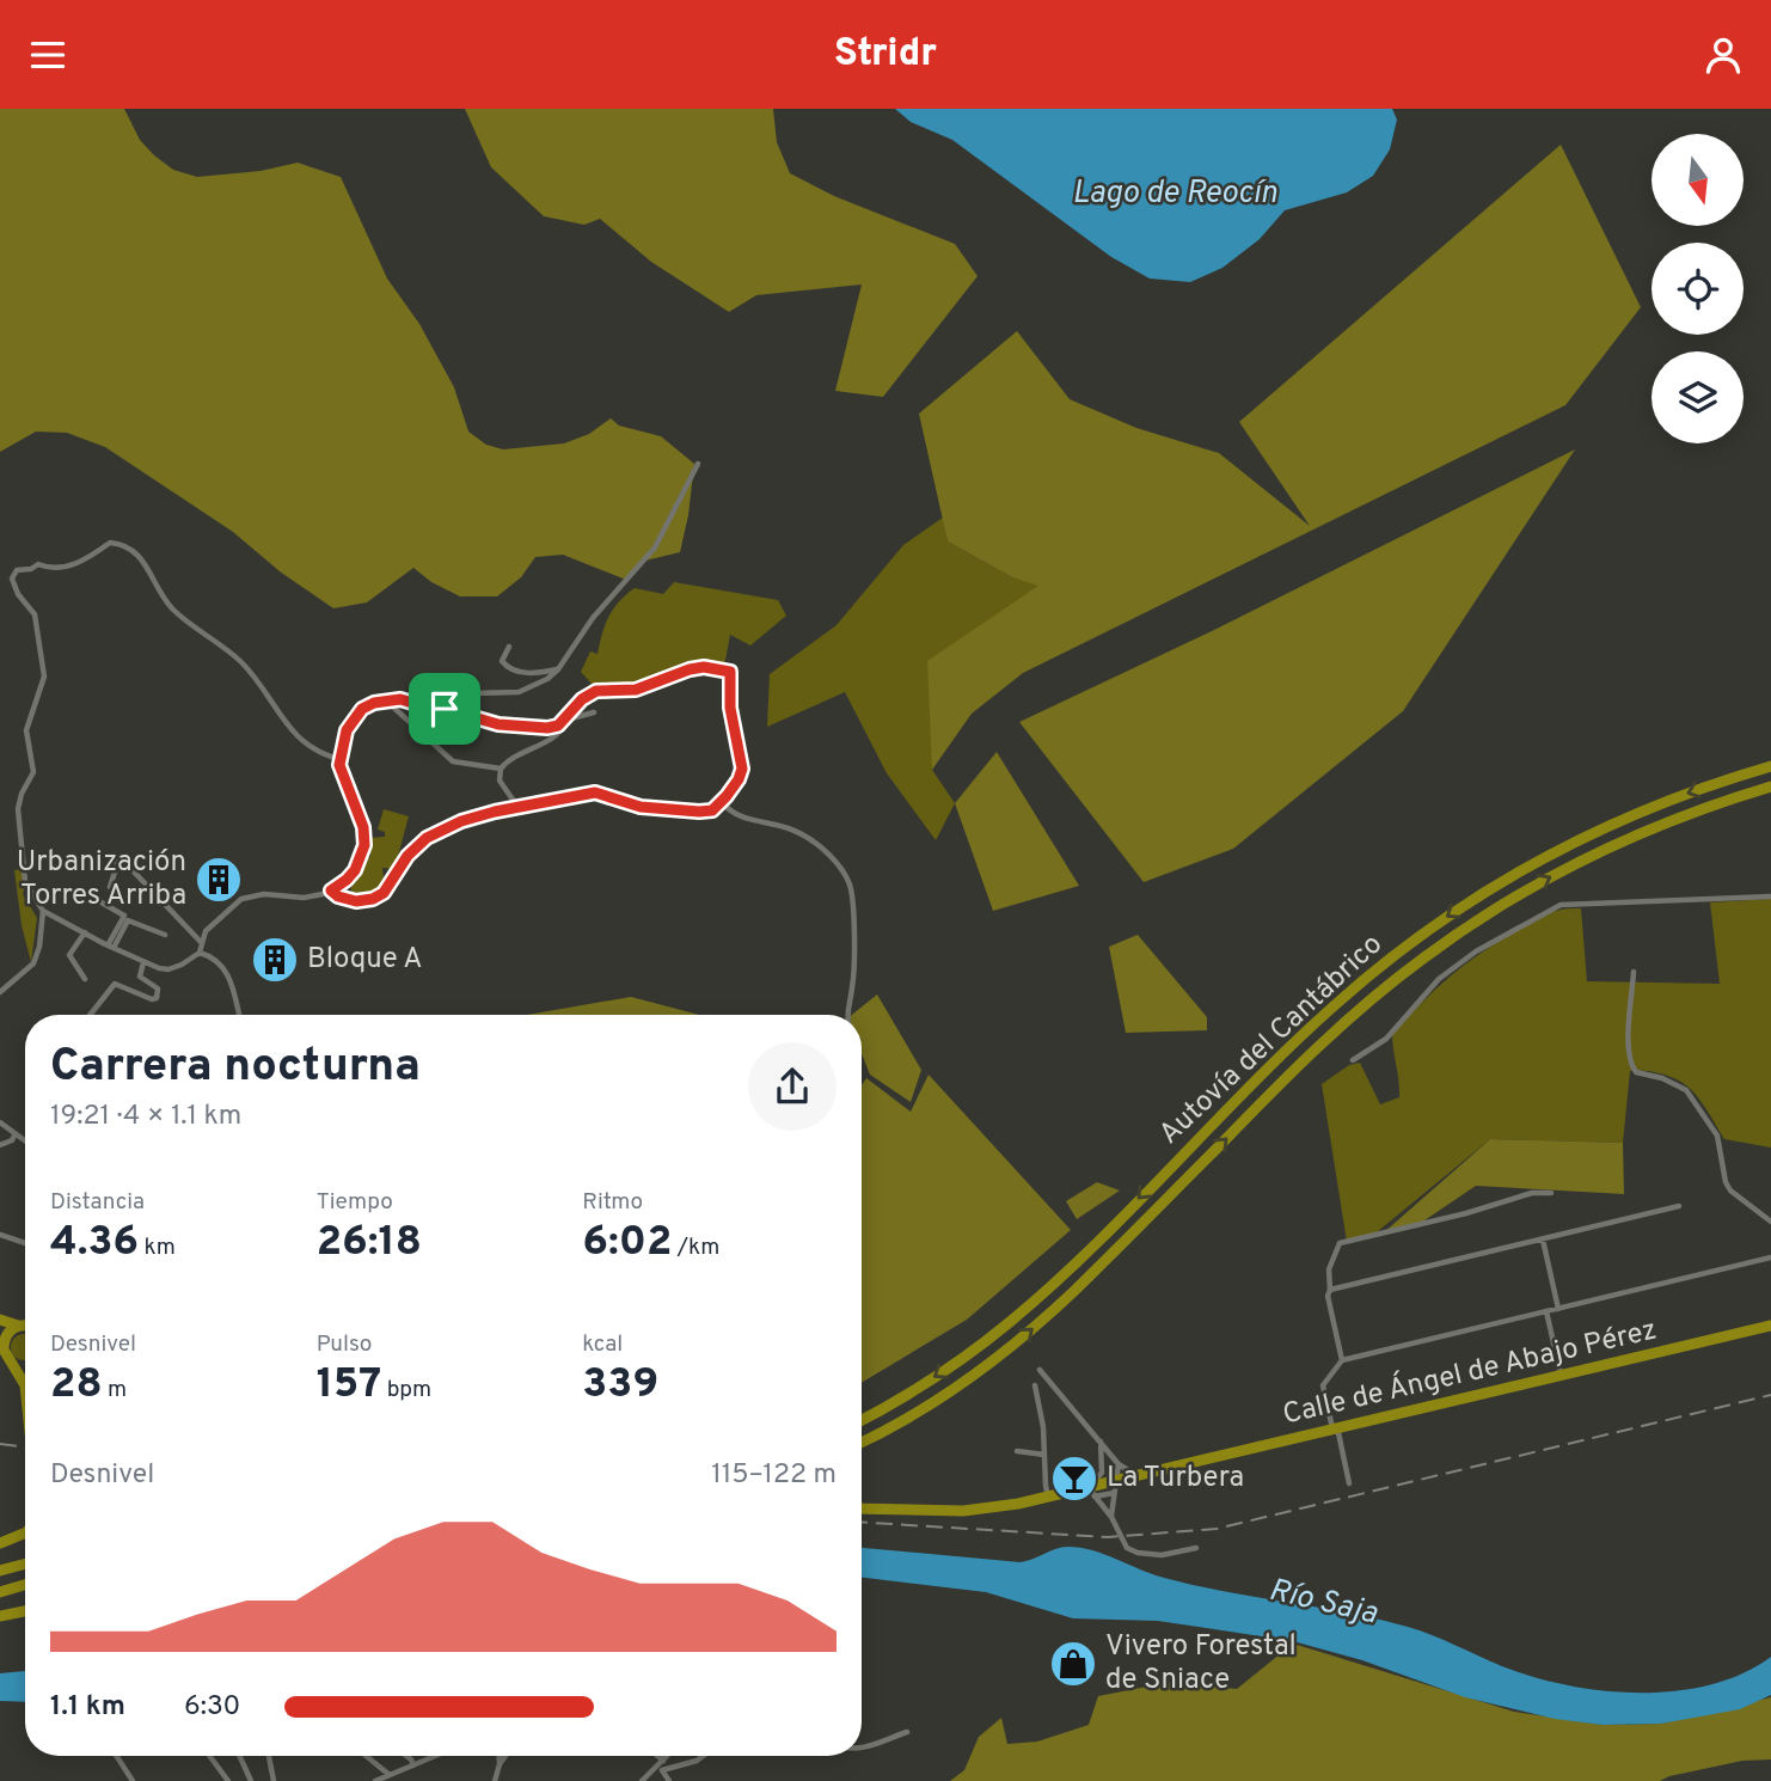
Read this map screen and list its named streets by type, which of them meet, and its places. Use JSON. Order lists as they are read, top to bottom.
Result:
{
  "streets": {
    "highway": ["Autovía del Cantábrico", "Calle de Ángel de Abajo Pérez"]
  },
  "water": ["Lago de Reocín", "Río Saja"],
  "places": {
    "building": ["Urbanización Torres Arriba", "Bloque A"],
    "bar": ["La Turbera"],
    "shop": ["Vivero Forestal de Sniace"]
  },
  "north": "bottom",
  "page": {
    "header": "Stridr",
    "heading": ["Carrera nocturna", "19:21 · 4 × 1.1 km"],
    "stats": [
      ["Distancia", "4.36 km"],
      ["Tiempo", "26:18"],
      ["Ritmo", "6:02 /km"],
      ["Desnivel", "28 m"],
      ["Pulso", "157 bpm"],
      ["kcal", "339"]
    ],
    "chart": ["Desnivel", "115–122 m"],
    "list": [
      {
        "name": "1.1 km",
        "note": "6:30"
      }
    ]
  }
}
